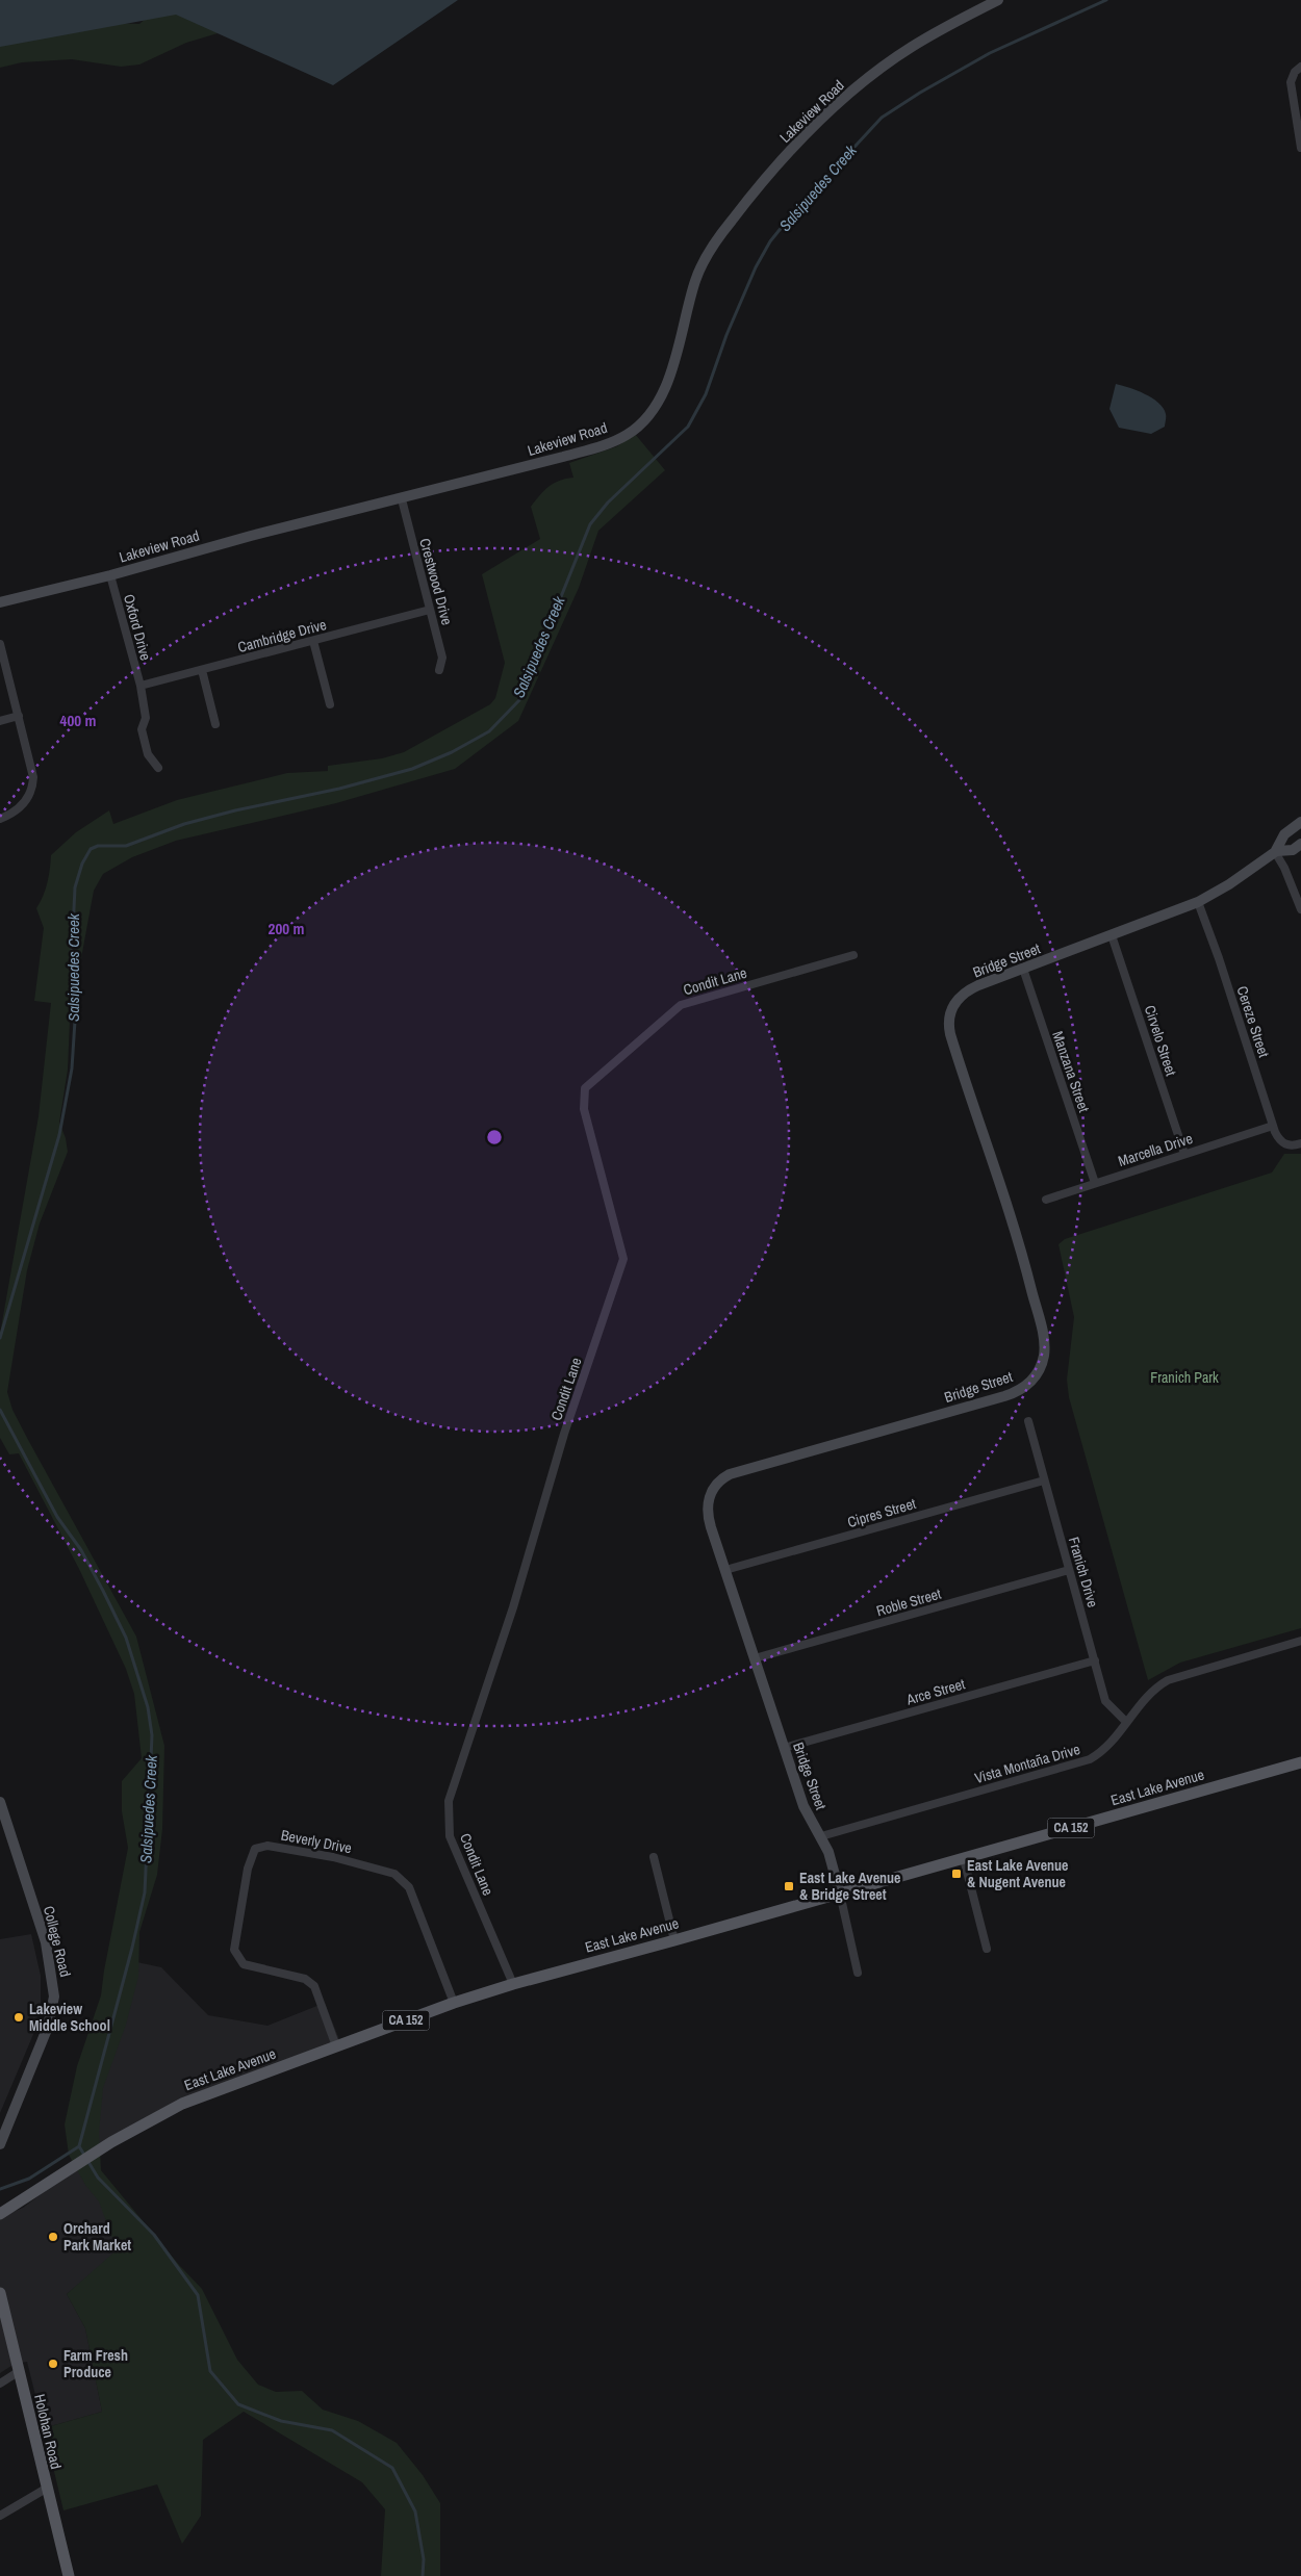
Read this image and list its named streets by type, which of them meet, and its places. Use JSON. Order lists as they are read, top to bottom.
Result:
{
  "streets": {
    "main road": ["East Lake Avenue", "CA 152", "Holohan Road"],
    "street": [
      "Lakeview Road",
      "Crestwood Drive",
      "Oxford Drive",
      "Cambridge Drive",
      "Bridge Street",
      "Condit Lane",
      "Cereze Street",
      "Cirvelo Street",
      "Manzana Street",
      "Marcella Drive",
      "Cipres Street",
      "Franich Drive",
      "Roble Street",
      "Arce Street",
      "Vista Montaña Drive",
      "Beverly Drive",
      "College Road"
    ]
  },
  "crossings": [
    ["Lakeview Road", "Crestwood Drive"],
    ["Lakeview Road", "Oxford Drive"],
    ["Crestwood Drive", "Cambridge Drive"],
    ["Oxford Drive", "Cambridge Drive"],
    ["Bridge Street", "Cereze Street"],
    ["Bridge Street", "Cirvelo Street"],
    ["Bridge Street", "Manzana Street"],
    ["Bridge Street", "Cipres Street"],
    ["Bridge Street", "Roble Street"],
    ["Bridge Street", "Arce Street"],
    ["Bridge Street", "Vista Montaña Drive"],
    ["Bridge Street", "East Lake Avenue"],
    ["Condit Lane", "East Lake Avenue"],
    ["Cereze Street", "Marcella Drive"],
    ["Cirvelo Street", "Marcella Drive"],
    ["Manzana Street", "Marcella Drive"],
    ["Cipres Street", "Franich Drive"],
    ["Franich Drive", "Roble Street"],
    ["Franich Drive", "Arce Street"],
    ["Franich Drive", "Vista Montaña Drive"],
    ["East Lake Avenue", "Beverly Drive"]
  ],
  "water": ["Salsipuedes Creek"],
  "parks": ["Franich Park"],
  "places": {
    "transit": ["East Lake Avenue & Nugent Avenue", "East Lake Avenue & Bridge Street"],
    "other": ["Lakeview Middle School", "Orchard Park Market", "Farm Fresh Produce"]
  },
  "rings": ["400 m", "200 m"]
}
